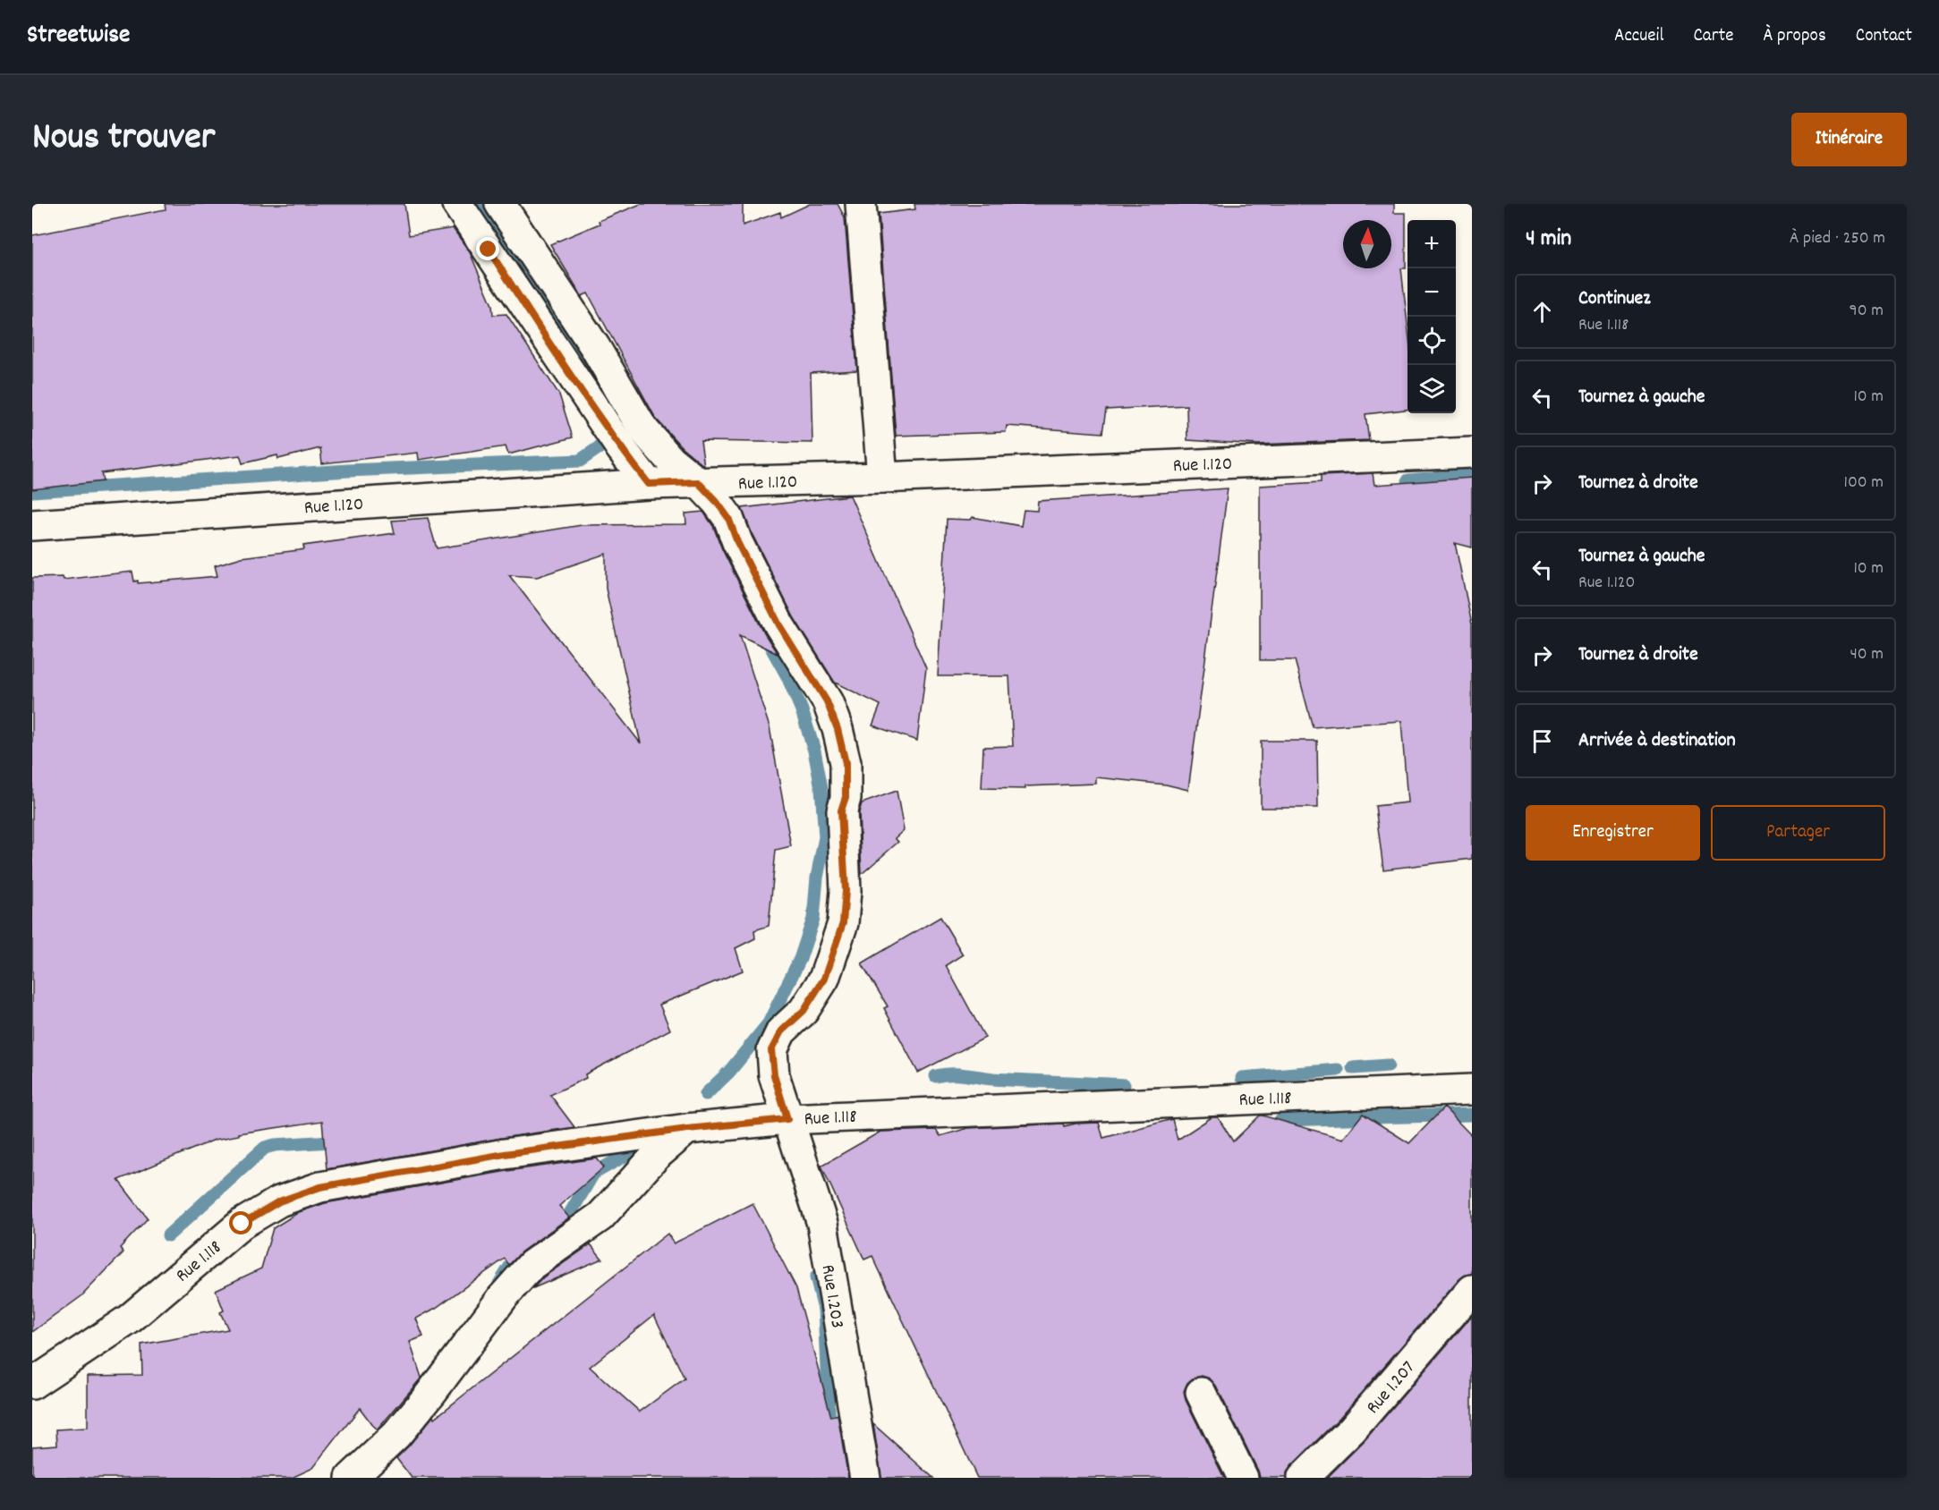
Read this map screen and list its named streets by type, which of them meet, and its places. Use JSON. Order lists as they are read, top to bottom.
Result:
{
  "streets": {
    "street": [
      "Rue 1.120",
      "Rue 1.118",
      "Rue 1.203",
      "Rue 1.207"
    ]
  },
  "crossings": [
    ["Rue 1.120", "Rue 1.203"],
    ["Rue 1.118", "Rue 1.203"]
  ],
  "north": "top",
  "page": {
    "header": "Streetwise",
    "nav": [
      "Accueil",
      "Carte",
      "À propos",
      "Contact"
    ],
    "title": "Nous trouver",
    "buttons": [
      "Itinéraire",
      ["Enregistrer", "Partager"]
    ],
    "heading": ["4 min", "À pied · 250 m"],
    "map_buttons": ["+", "−"],
    "list": [
      ["Continuez", "Rue 1.118", "90 m"],
      ["Tournez à gauche", "10 m"],
      ["Tournez à droite", "100 m"],
      ["Tournez à gauche", "Rue 1.120", "10 m"],
      ["Tournez à droite", "40 m"],
      "Arrivée à destination"
    ]
  }
}
